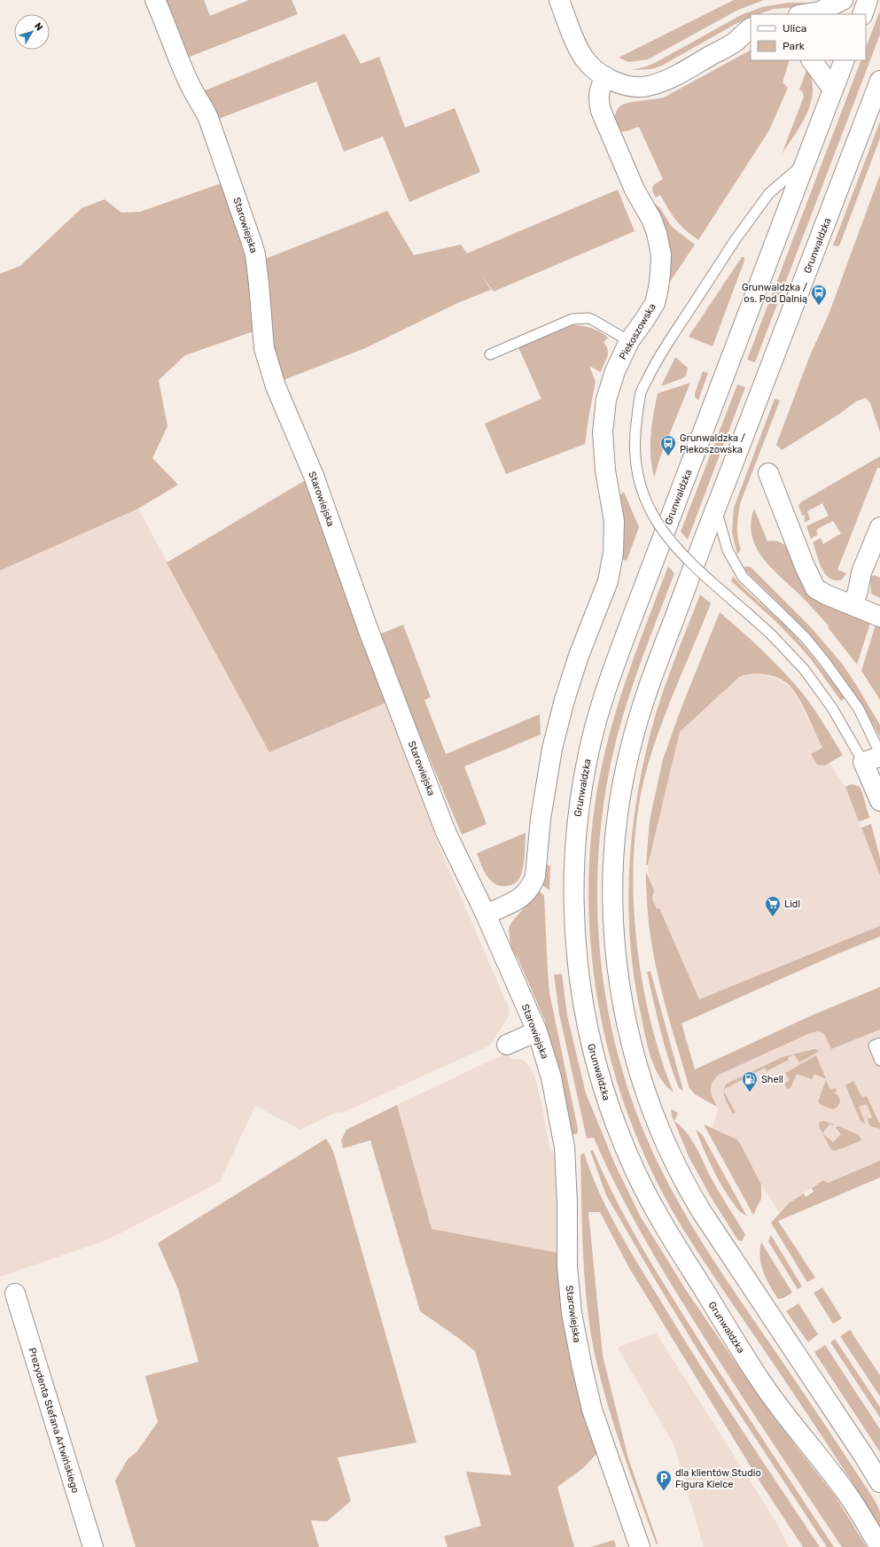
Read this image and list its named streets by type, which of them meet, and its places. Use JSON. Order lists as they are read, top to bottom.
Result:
{
  "streets": {
    "street": [
      "Starowiejska",
      "Grunwaldzka",
      "Piekoszowska",
      "Prezydenta Stefana Artwińskiego"
    ]
  },
  "crossings": [
    ["Starowiejska", "Piekoszowska"]
  ],
  "places": {
    "bus stop": ["Grunwaldzka / os. Pod Dalnią", "Grunwaldzka / Piekoszowska"],
    "supermarket": ["Lidl"],
    "fuel station": ["Shell"],
    "parking": ["dla klientów Studio Figura Kielce"]
  },
  "legend": ["Ulica", "Park"],
  "north": "top right"
}
